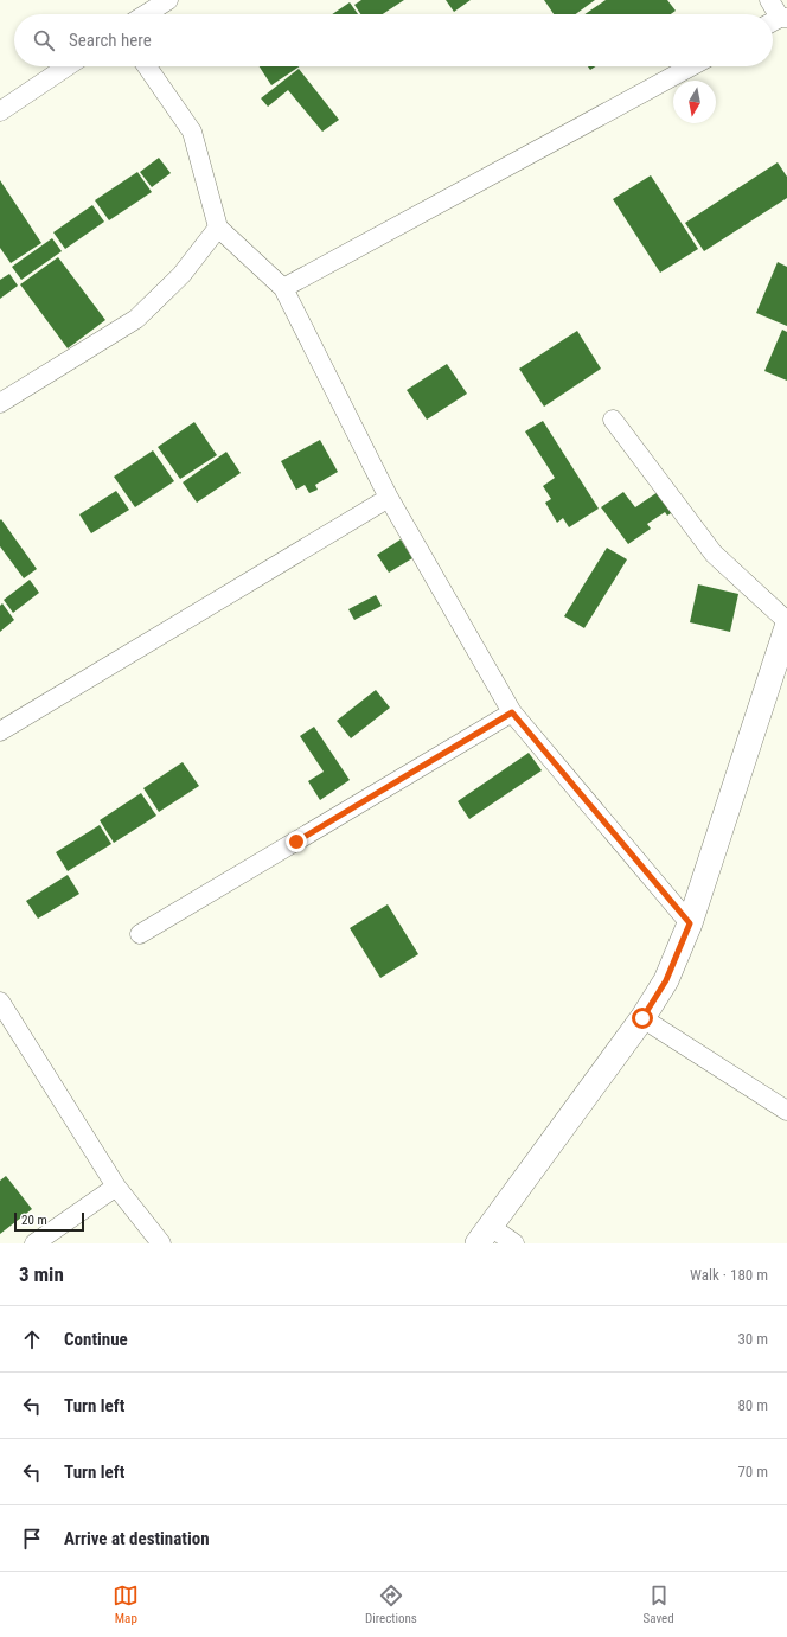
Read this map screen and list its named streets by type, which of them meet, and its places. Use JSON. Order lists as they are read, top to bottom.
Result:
{
  "scale_bar": "20 m",
  "north": "bottom",
  "page": {
    "search": "Search here",
    "scale": "20 m",
    "heading": ["3 min", "Walk · 180 m"],
    "list": [
      ["Continue", "30 m"],
      ["Turn left", "80 m"],
      ["Turn left", "70 m"],
      "Arrive at destination"
    ],
    "nav": ["Map", "Directions", "Saved"]
  }
}
